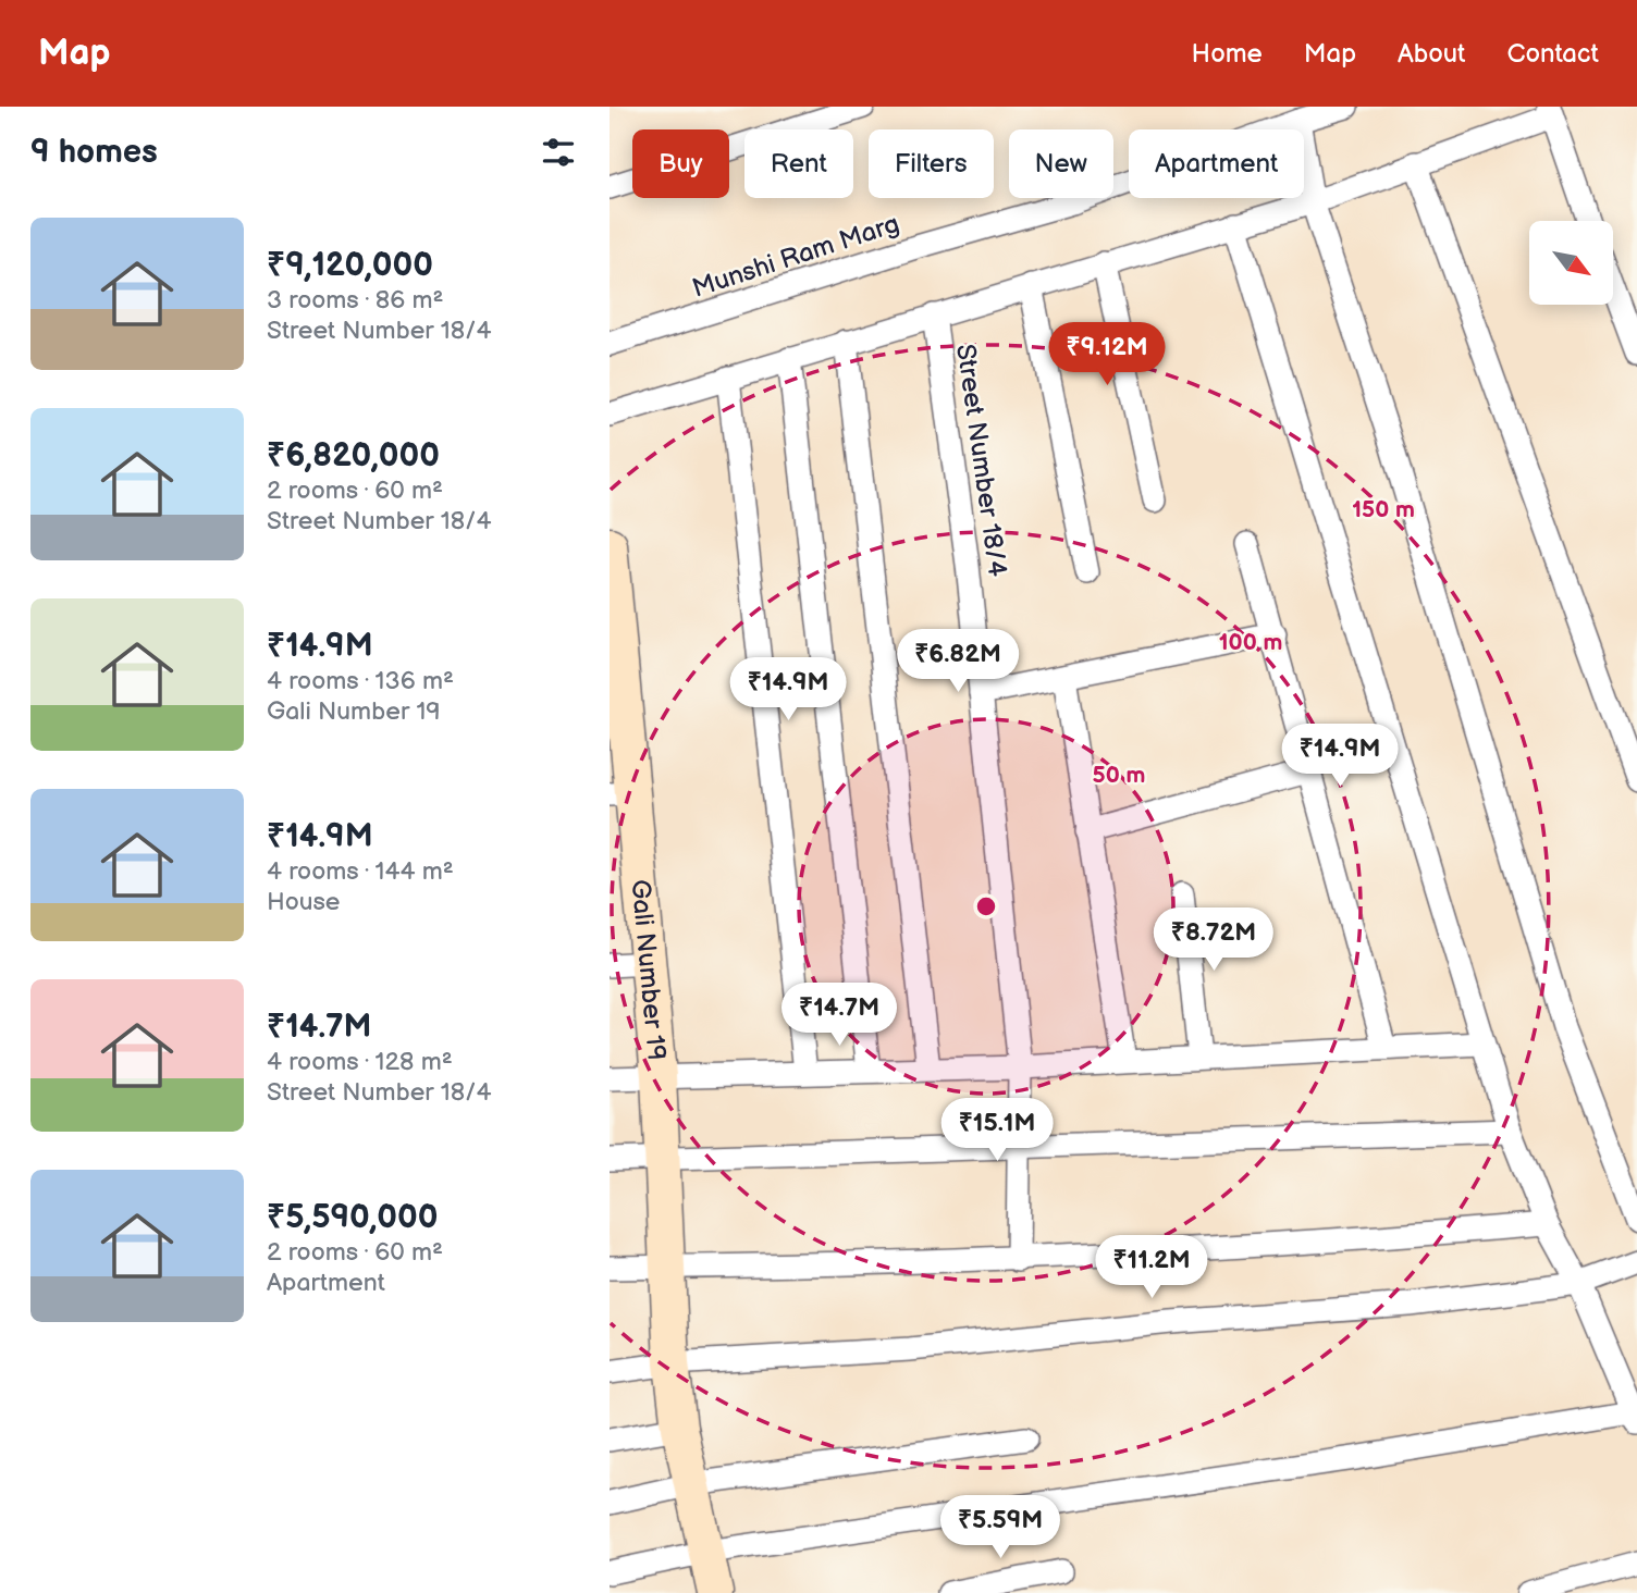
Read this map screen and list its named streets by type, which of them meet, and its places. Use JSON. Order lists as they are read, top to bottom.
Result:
{
  "streets": {
    "street": ["Munshi Ram Marg", "Street Number 18/4", "Gali Number 19"]
  },
  "north": "bottom right",
  "page": {
    "header": "Map",
    "nav": [
      "Home",
      "Map",
      "About",
      "Contact"
    ],
    "heading": "9 homes",
    "chip": [
      "Buy",
      "Rent",
      "Filters",
      "New",
      "Apartment"
    ],
    "list": [
      {
        "name": "₹9,120,000",
        "note": "3 rooms · 86 m² · Street Number 18/4"
      },
      {
        "name": "₹6,820,000",
        "note": "2 rooms · 60 m² · Street Number 18/4"
      },
      {
        "name": "₹14.9M",
        "note": "4 rooms · 136 m² · Gali Number 19"
      },
      {
        "name": "₹14.9M",
        "note": "4 rooms · 144 m² · House"
      },
      {
        "name": "₹14.7M",
        "note": "4 rooms · 128 m² · Street Number 18/4"
      },
      {
        "name": "₹5,590,000",
        "note": "2 rooms · 60 m² · Apartment"
      }
    ],
    "price": [
      "₹9.12M",
      "₹6.82M",
      "₹14.9M",
      "₹14.9M",
      "₹8.72M",
      "₹14.7M",
      "₹15.1M",
      "₹11.2M",
      "₹5.59M"
    ]
  },
  "rings": ["150 m", "100 m", "50 m"]
}
